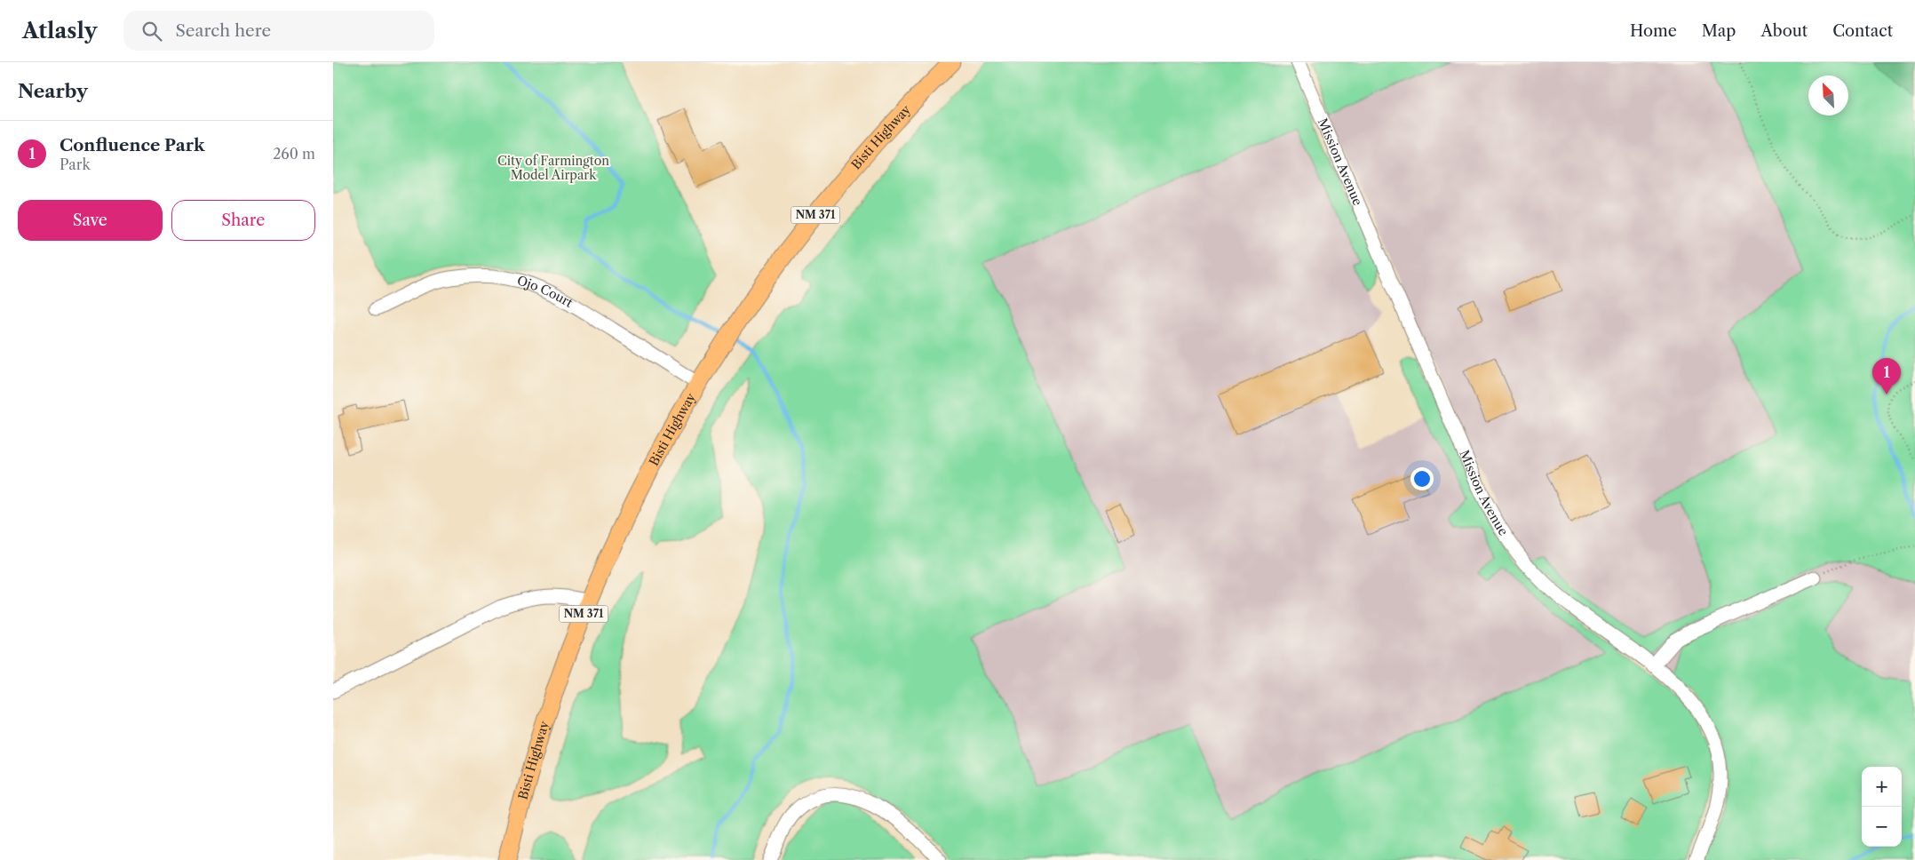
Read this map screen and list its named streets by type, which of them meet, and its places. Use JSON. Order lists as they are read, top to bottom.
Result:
{
  "streets": {
    "main road": ["Bisti Highway", "NM 371"],
    "street": ["Mission Avenue", "Ojo Court"]
  },
  "crossings": [
    ["Bisti Highway", "Ojo Court"]
  ],
  "parks": ["City of Farmington Model Airpark"],
  "north": "top left",
  "page": {
    "header": "Atlasly",
    "search": "Search here",
    "nav": [
      "Home",
      "Map",
      "About",
      "Contact"
    ],
    "heading": "Nearby",
    "list": [
      {
        "mark": "1",
        "name": "Confluence Park",
        "note": "Park",
        "value": "260 m"
      }
    ],
    "buttons": ["Save", "Share"],
    "pins": "1",
    "map_buttons": ["+", "−"]
  }
}
